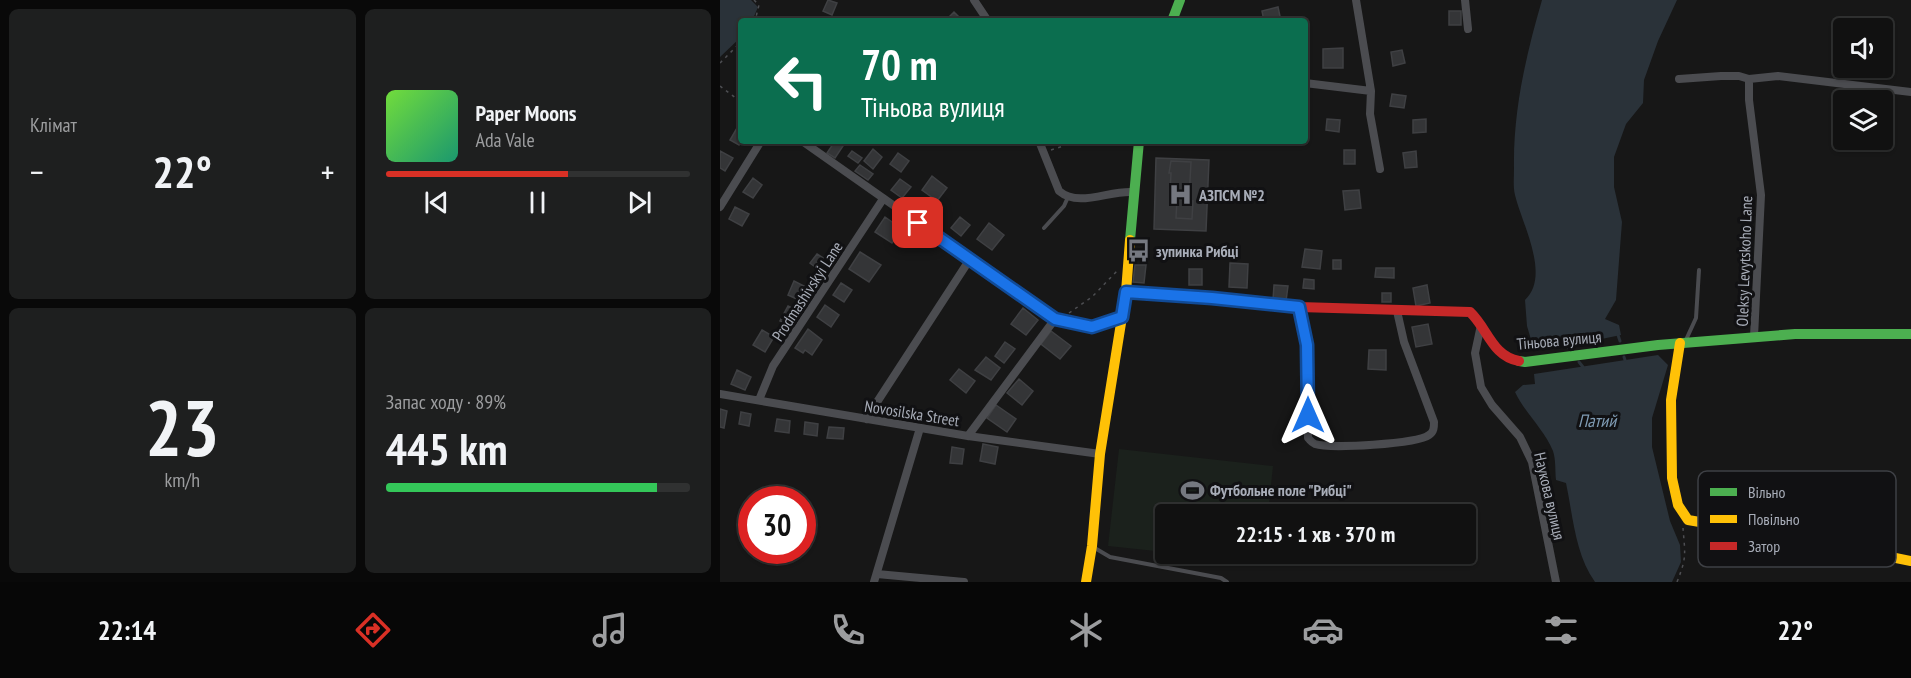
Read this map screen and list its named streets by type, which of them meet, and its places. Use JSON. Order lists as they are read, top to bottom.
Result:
{
  "streets": {
    "street": [
      "Oleksy Levytskoho Lane",
      "Prodmashivskyi Lane",
      "Тіньова вулиця",
      "Novosilska Street",
      "Наукова вулиця"
    ]
  },
  "crossings": [
    ["Oleksy Levytskoho Lane", "Тіньова вулиця"],
    ["Prodmashivskyi Lane", "Novosilska Street"],
    ["Тіньова вулиця", "Наукова вулиця"]
  ],
  "water": ["Патий"],
  "places": {
    "hospital": ["АЗПСМ №2"],
    "bus stop": ["зупинка Рибці"],
    "sports": ["Футбольне поле \"Рибці\""]
  },
  "legend": ["Вільно", "Повільно", "Затор"],
  "page": {
    "tile": [
      "Клімат",
      ["23", "km/h"],
      ["Запас ходу · 89%", "445 km"]
    ],
    "turn": ["70 m", "Тіньова вулиця"],
    "song": ["Paper Moons", "Ada Vale"],
    "heat": ["−", "22°", "+"],
    "limit": "30",
    "trip": "22:15 · 1 хв · 370 m",
    "tabs": ["22:14", "22°"]
  }
}
